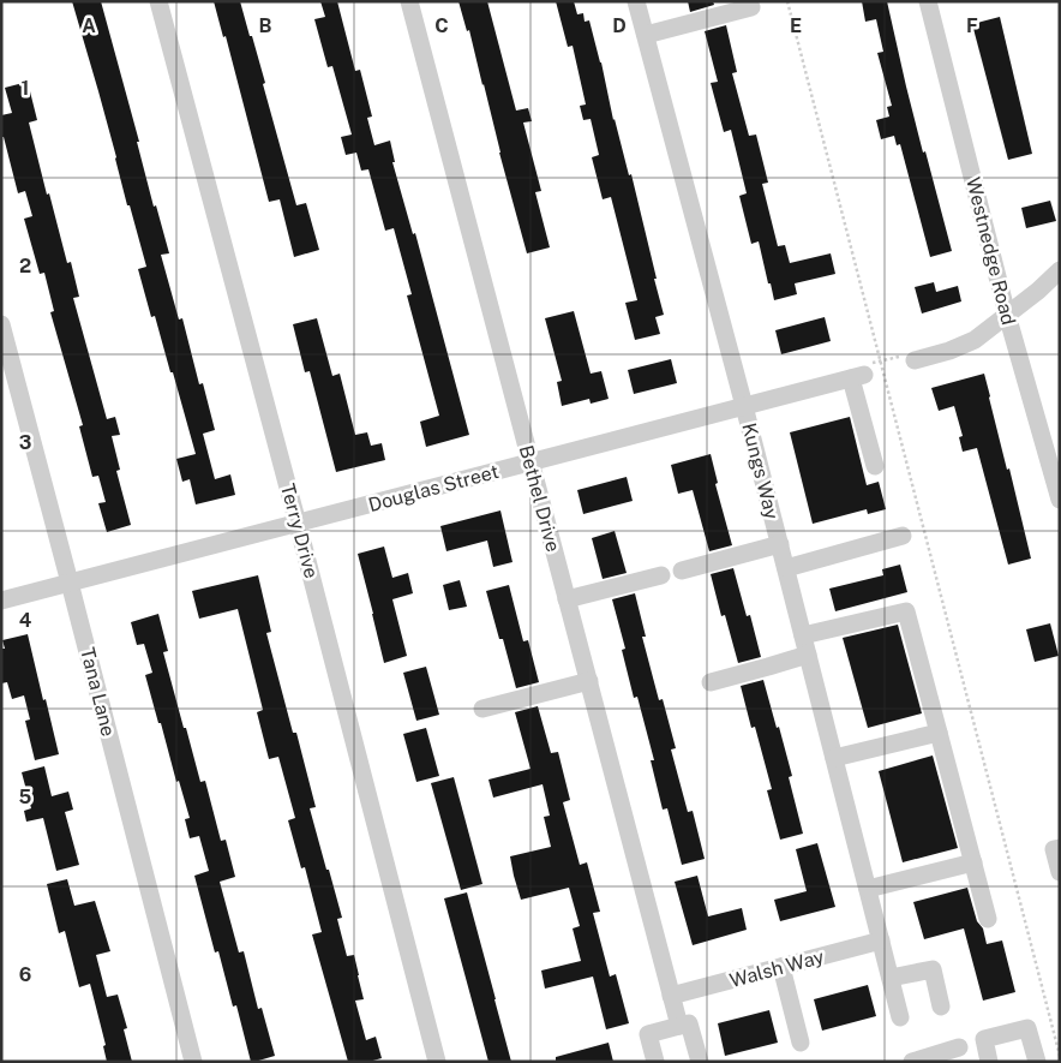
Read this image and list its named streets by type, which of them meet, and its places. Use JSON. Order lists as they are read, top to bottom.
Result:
{
  "streets": {
    "street": [
      "Westnedge Road",
      "Kungs Way",
      "Douglas Street",
      "Bethel Drive",
      "Terry Drive",
      "Tana Lane",
      "Walsh Way"
    ]
  },
  "crossings": [
    ["Kungs Way", "Douglas Street"],
    ["Kungs Way", "Walsh Way"],
    ["Douglas Street", "Bethel Drive"],
    ["Douglas Street", "Terry Drive"],
    ["Douglas Street", "Tana Lane"],
    ["Bethel Drive", "Walsh Way"]
  ],
  "grid": {
    "columns": [
      "A",
      "B",
      "C",
      "D",
      "E",
      "F"
    ],
    "rows": [
      "1",
      "2",
      "3",
      "4",
      "5",
      "6"
    ]
  }
}
